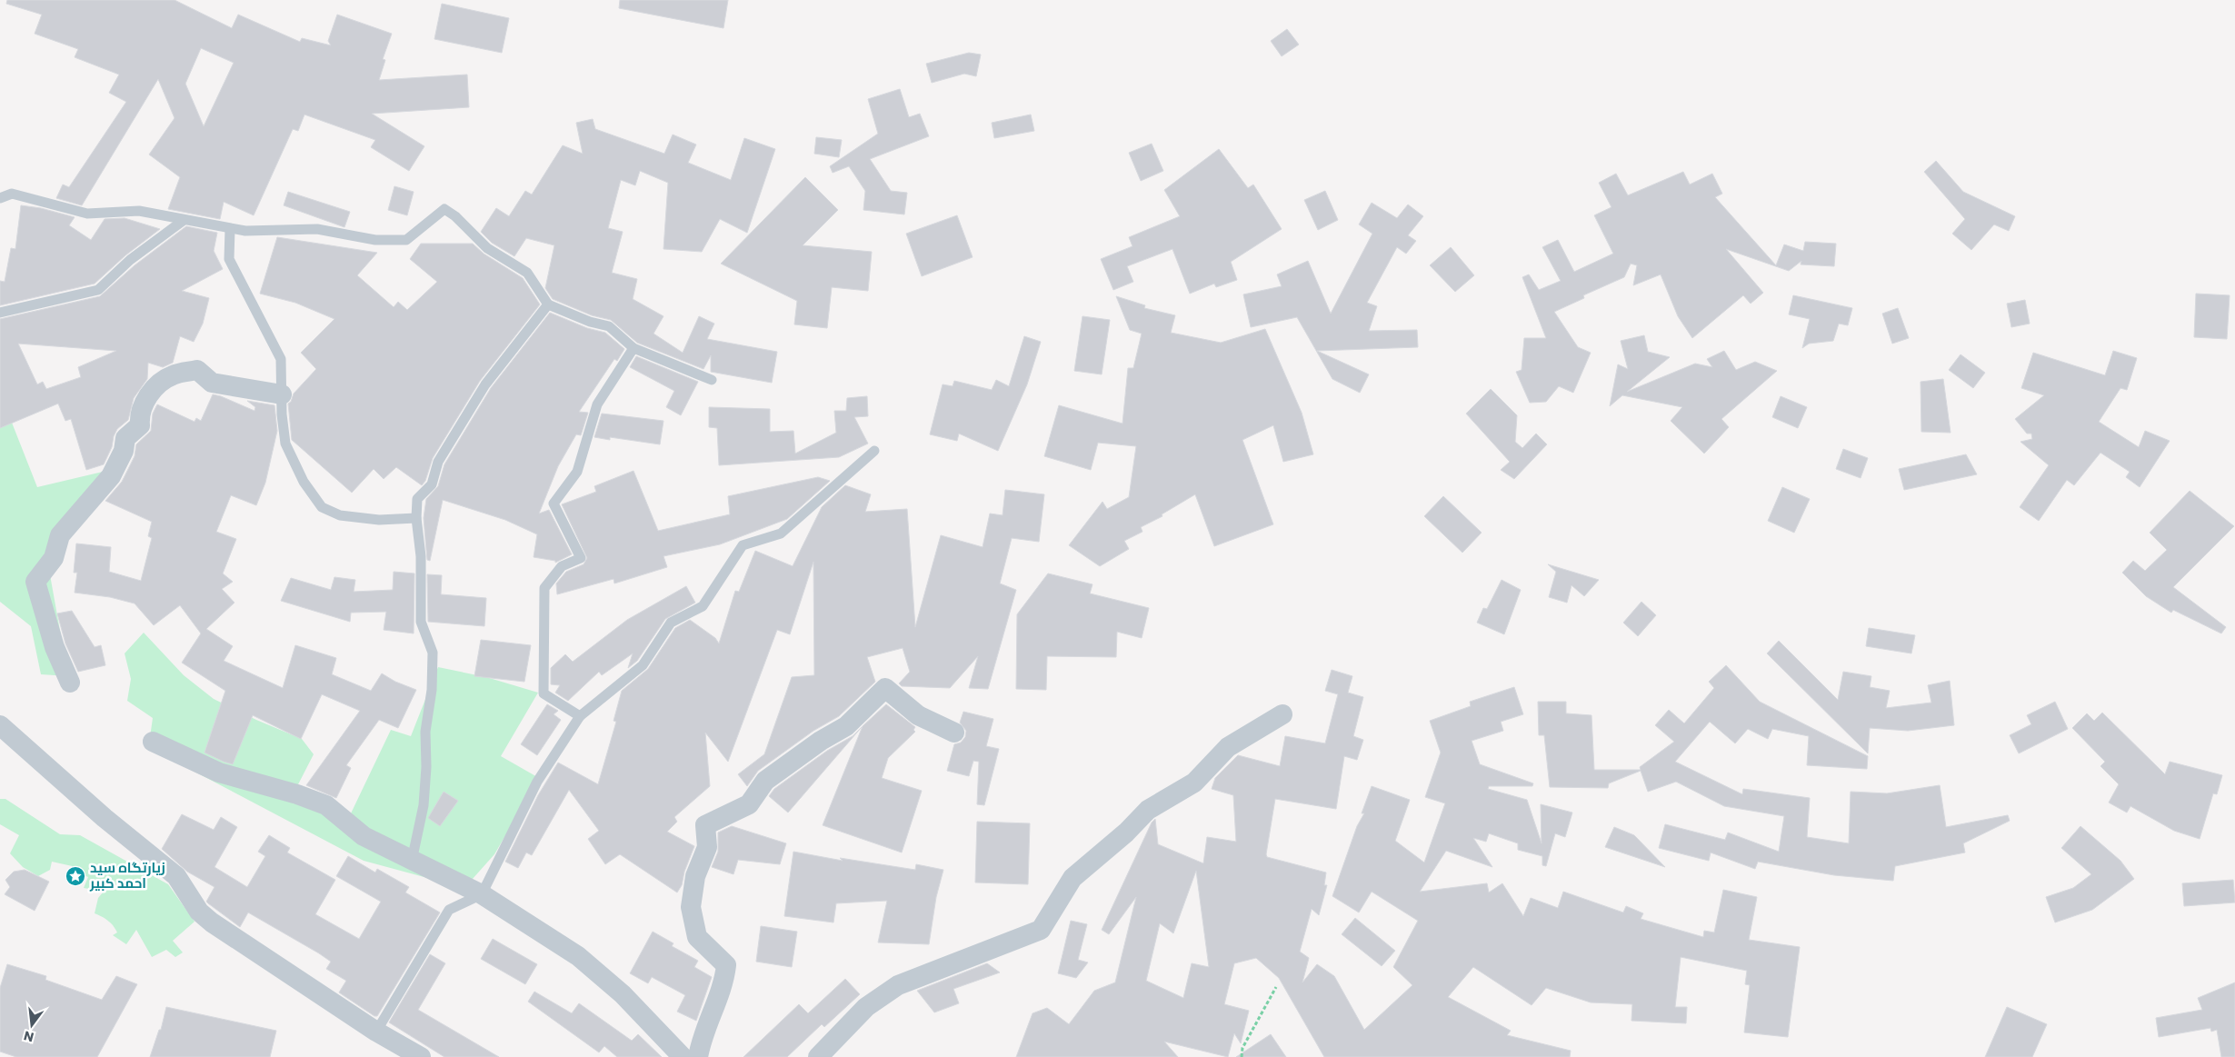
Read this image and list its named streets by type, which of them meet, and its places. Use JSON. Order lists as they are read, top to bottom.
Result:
{
  "places": {
    "place": ["زیارتگاه سید احمد کبیر"]
  },
  "north": "bottom"
}
